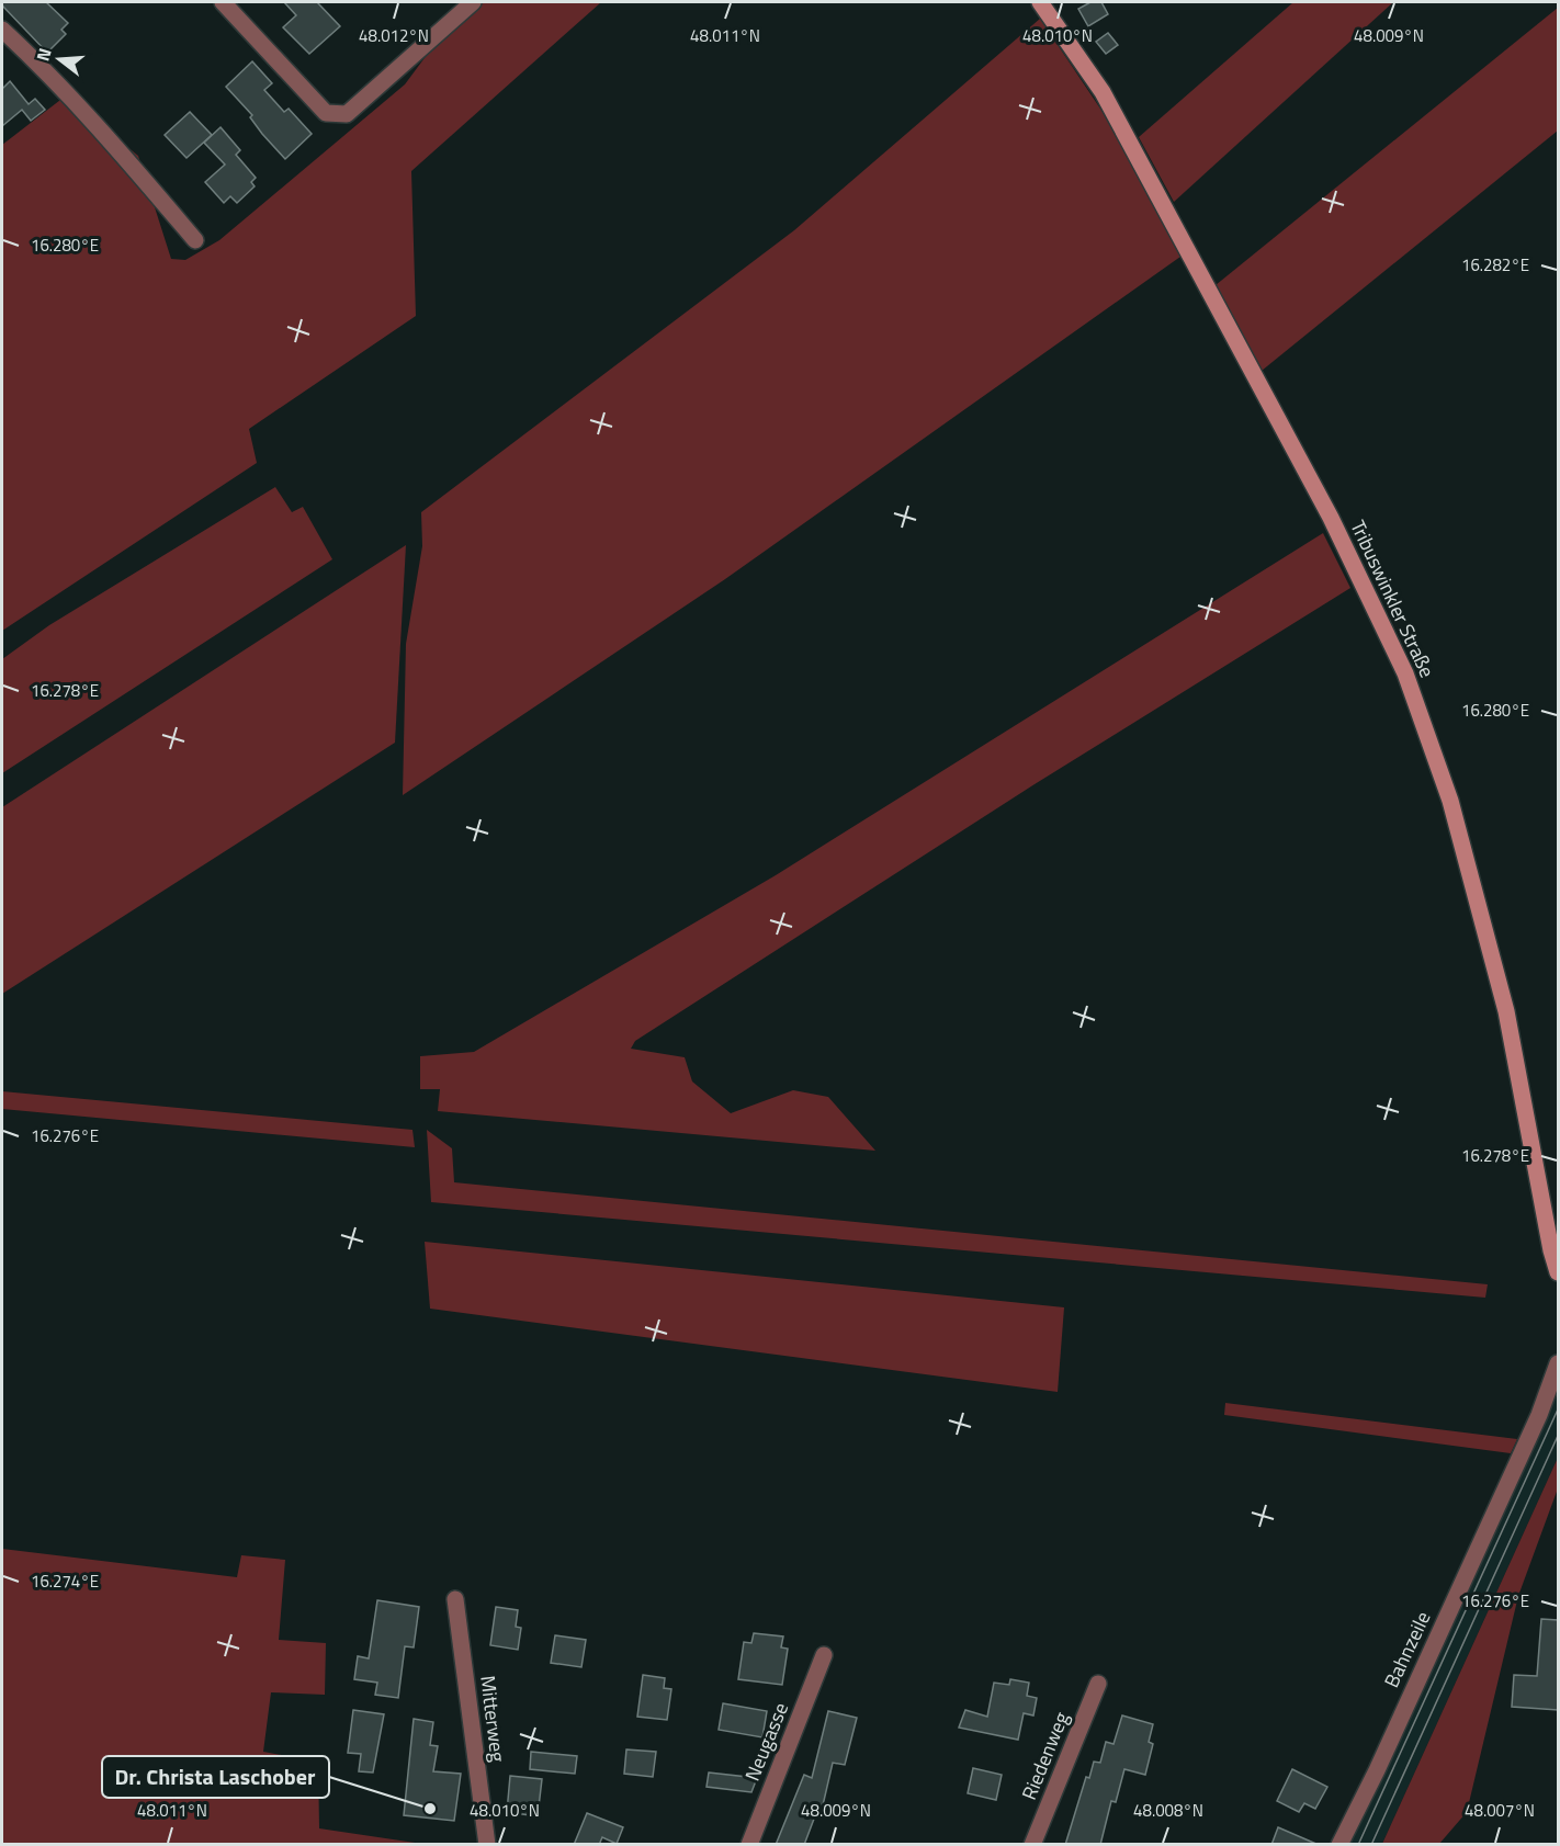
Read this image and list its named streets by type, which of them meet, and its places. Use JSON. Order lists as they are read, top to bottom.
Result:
{
  "streets": {
    "street": [
      "Tribuswinkler Straße",
      "Bahnzeile",
      "Mitterweg",
      "Neugasse",
      "Riedenweg"
    ]
  },
  "places": ["Dr. Christa Laschober"],
  "north": "left",
  "coordinates": [
    "48.012°N",
    "48.011°N",
    "48.010°N",
    "48.009°N",
    "16.280°E",
    "16.282°E",
    "16.278°E",
    "16.276°E",
    "16.274°E",
    "48.008°N",
    "48.007°N"
  ]
}
